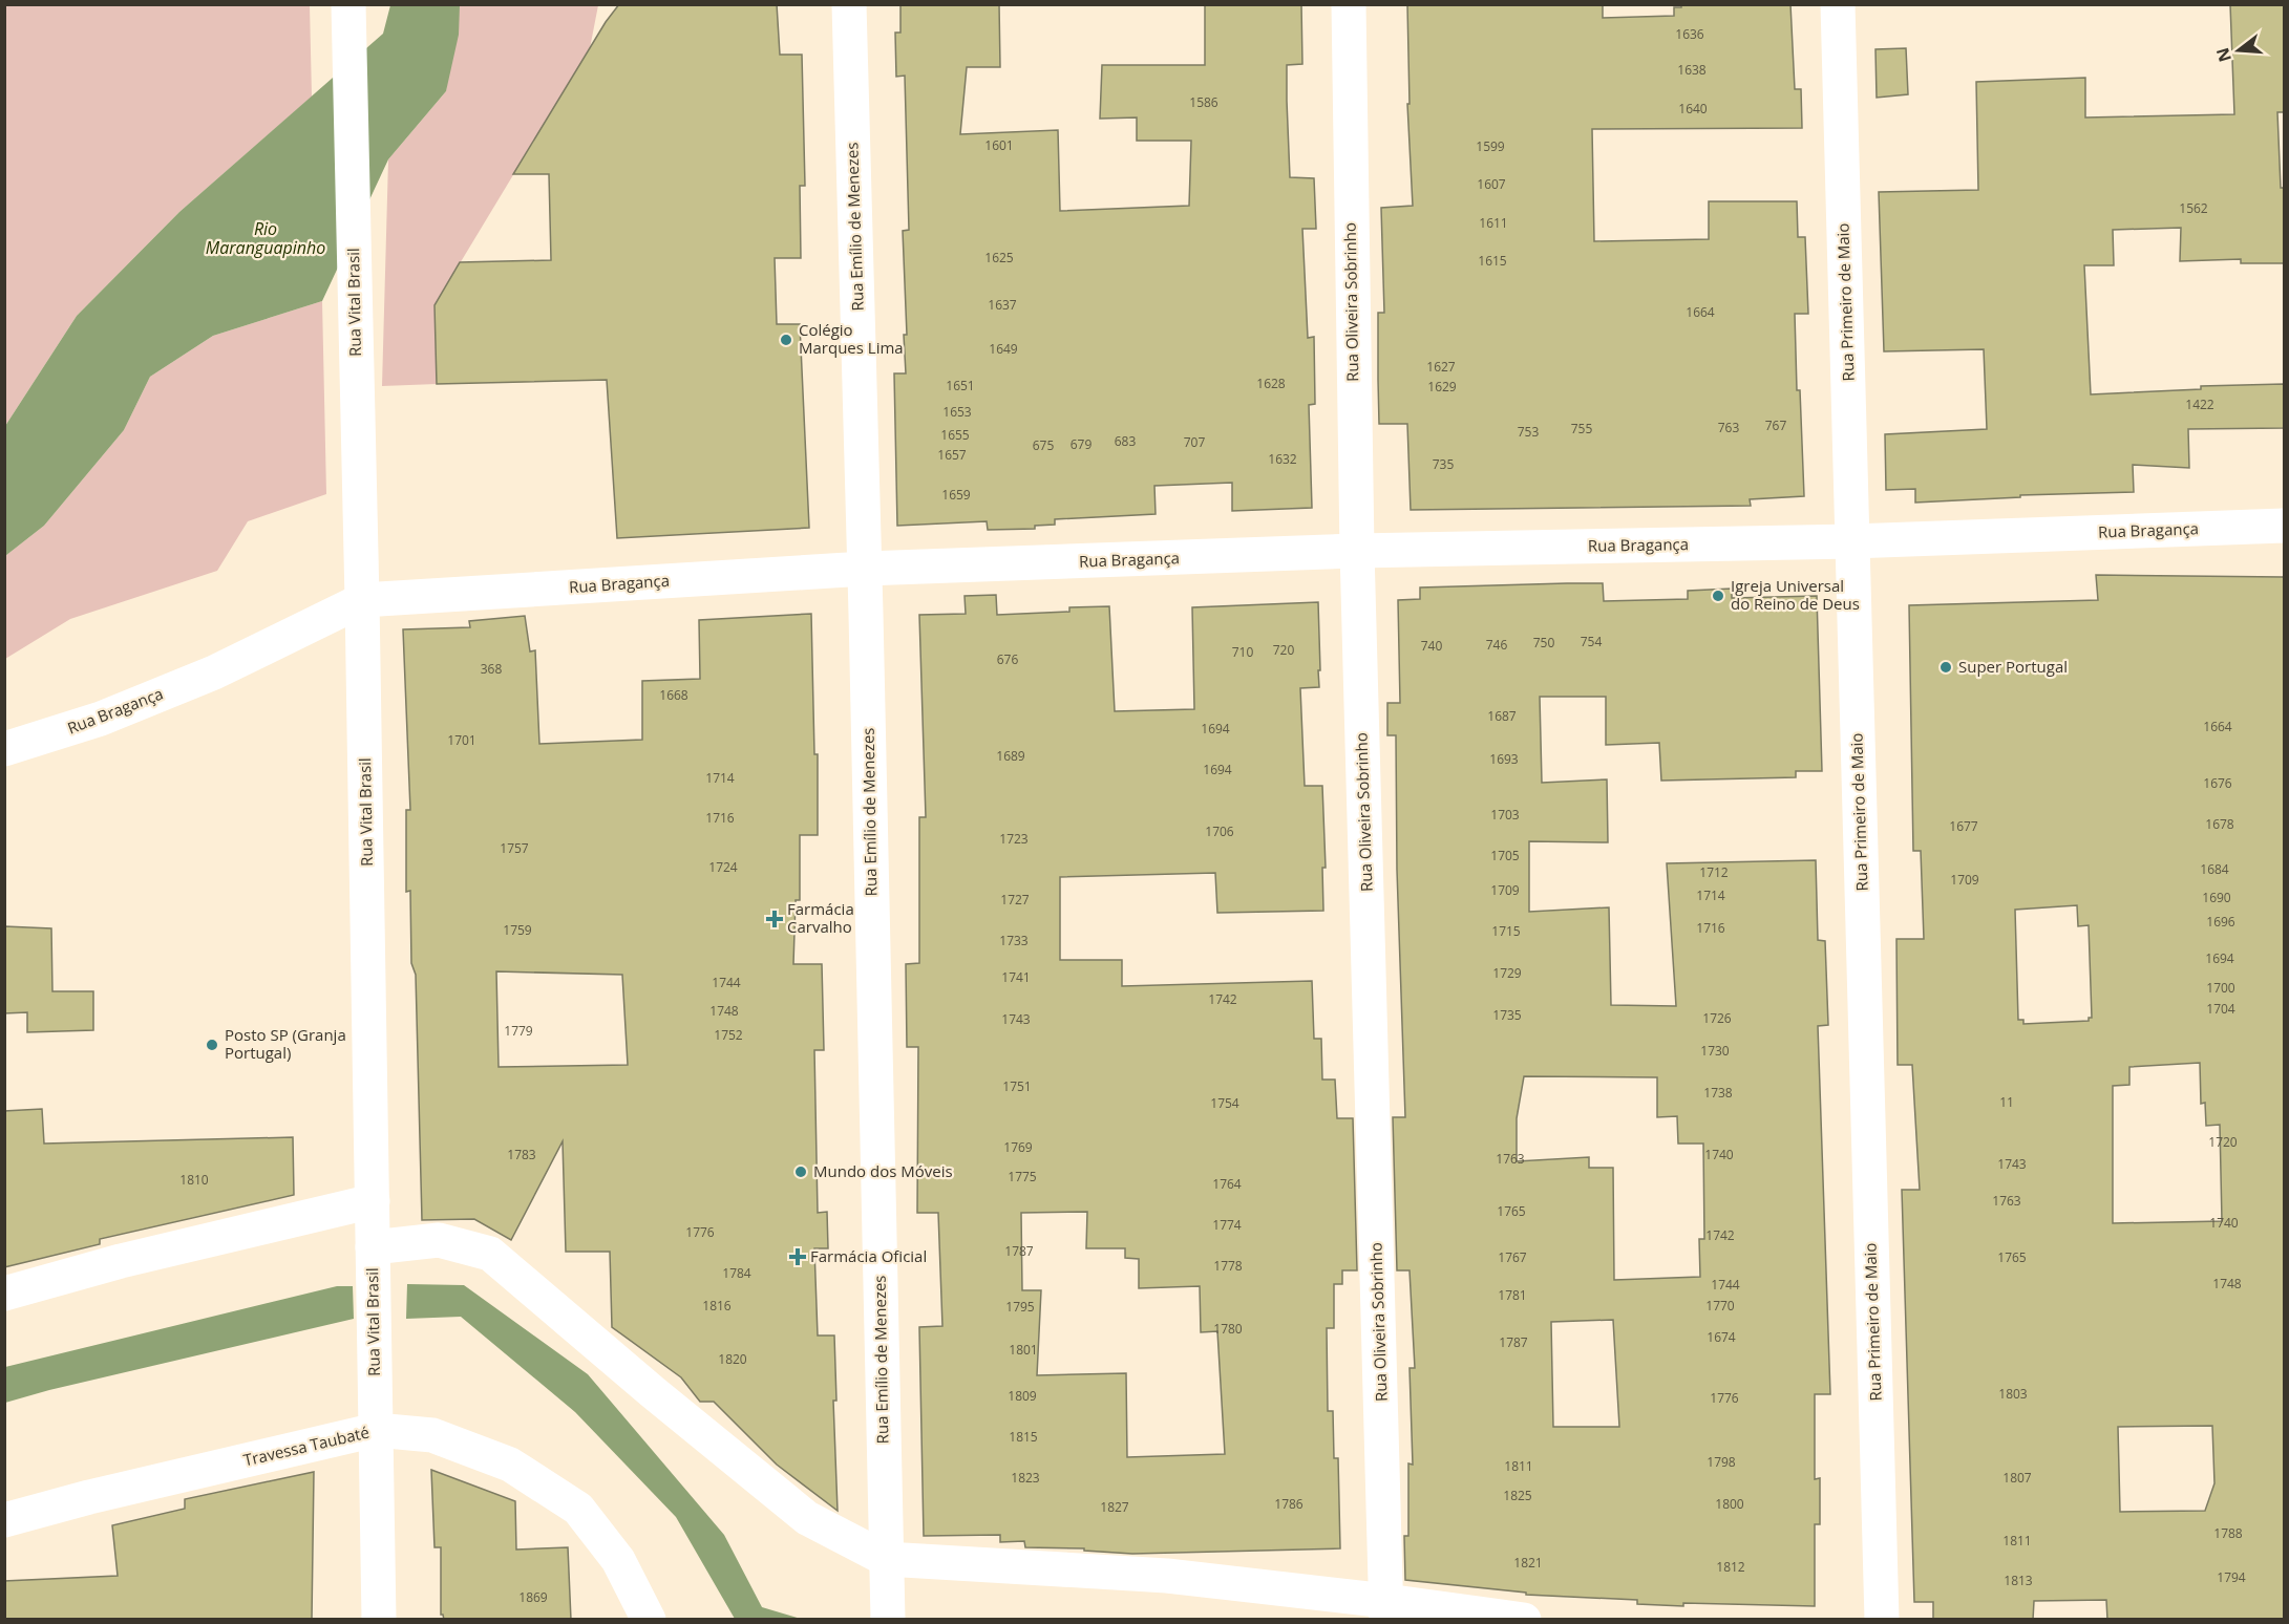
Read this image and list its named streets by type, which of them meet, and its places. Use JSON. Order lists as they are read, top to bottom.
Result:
{
  "streets": {
    "street": [
      "Rua Emílio de Menezes",
      "Rua Vital Brasil",
      "Rua Oliveira Sobrinho",
      "Rua Primeiro de Maio",
      "Rua Bragança",
      "Travessa Taubaté"
    ]
  },
  "crossings": [
    ["Rua Emílio de Menezes", "Rua Bragança"],
    ["Rua Vital Brasil", "Rua Bragança"],
    ["Rua Vital Brasil", "Travessa Taubaté"],
    ["Rua Oliveira Sobrinho", "Rua Bragança"],
    ["Rua Primeiro de Maio", "Rua Bragança"]
  ],
  "water": ["Rio Maranguapinho"],
  "places": {
    "other": [
      "Colégio Marques Lima",
      "Igreja Universal do Reino de Deus",
      "Super Portugal",
      "Posto SP (Granja Portugal)",
      "Mundo dos Móveis"
    ],
    "health": ["Farmácia Carvalho", "Farmácia Oficial"]
  },
  "house_numbers": [
    "1636",
    "1638",
    "1586",
    "1640",
    "1601",
    "1599",
    "1607",
    "1562",
    "1611",
    "1625",
    "1615",
    "1637",
    "1664",
    "1649",
    "1627",
    "1628",
    "1651",
    "1629",
    "1422",
    "1653",
    "767",
    "763",
    "755",
    "753",
    "1655",
    "683",
    "707",
    "679",
    "675",
    "1657",
    "1632",
    "735",
    "1659",
    "754",
    "750",
    "746",
    "740",
    "720",
    "710",
    "676",
    "368",
    "1668",
    "1687",
    "1664",
    "1694",
    "1701",
    "1689",
    "1693",
    "1694",
    "1714",
    "1676",
    "1703",
    "1716",
    "1678",
    "1677",
    "1706",
    "1723",
    "1757",
    "1705",
    "1724",
    "1684",
    "1712",
    "1709",
    "1709",
    "1714",
    "1690",
    "1727",
    "1696",
    "1716",
    "1759",
    "1715",
    "1733",
    "1694",
    "1729",
    "1741",
    "1744",
    "1700",
    "1742",
    "1704",
    "1748",
    "1735",
    "1726",
    "1743",
    "1779",
    "1752",
    "1730",
    "1751",
    "1738",
    "11",
    "1754",
    "1720",
    "1769",
    "1783",
    "1740",
    "1763",
    "1743",
    "1775",
    "1810",
    "1764",
    "1763",
    "1765",
    "1740",
    "1774",
    "1776",
    "1742",
    "1787",
    "1767",
    "1765",
    "1778",
    "1784",
    "1748",
    "1744",
    "1781",
    "1816",
    "1770",
    "1795",
    "1780",
    "1674",
    "1787",
    "1801",
    "1820",
    "1803",
    "1809",
    "1776",
    "1815",
    "1798",
    "1811",
    "1823",
    "1807",
    "1825",
    "1786",
    "1800",
    "1827",
    "1788",
    "1811",
    "1821",
    "1812",
    "1794",
    "1813",
    "1869"
  ],
  "north": "left"
}
